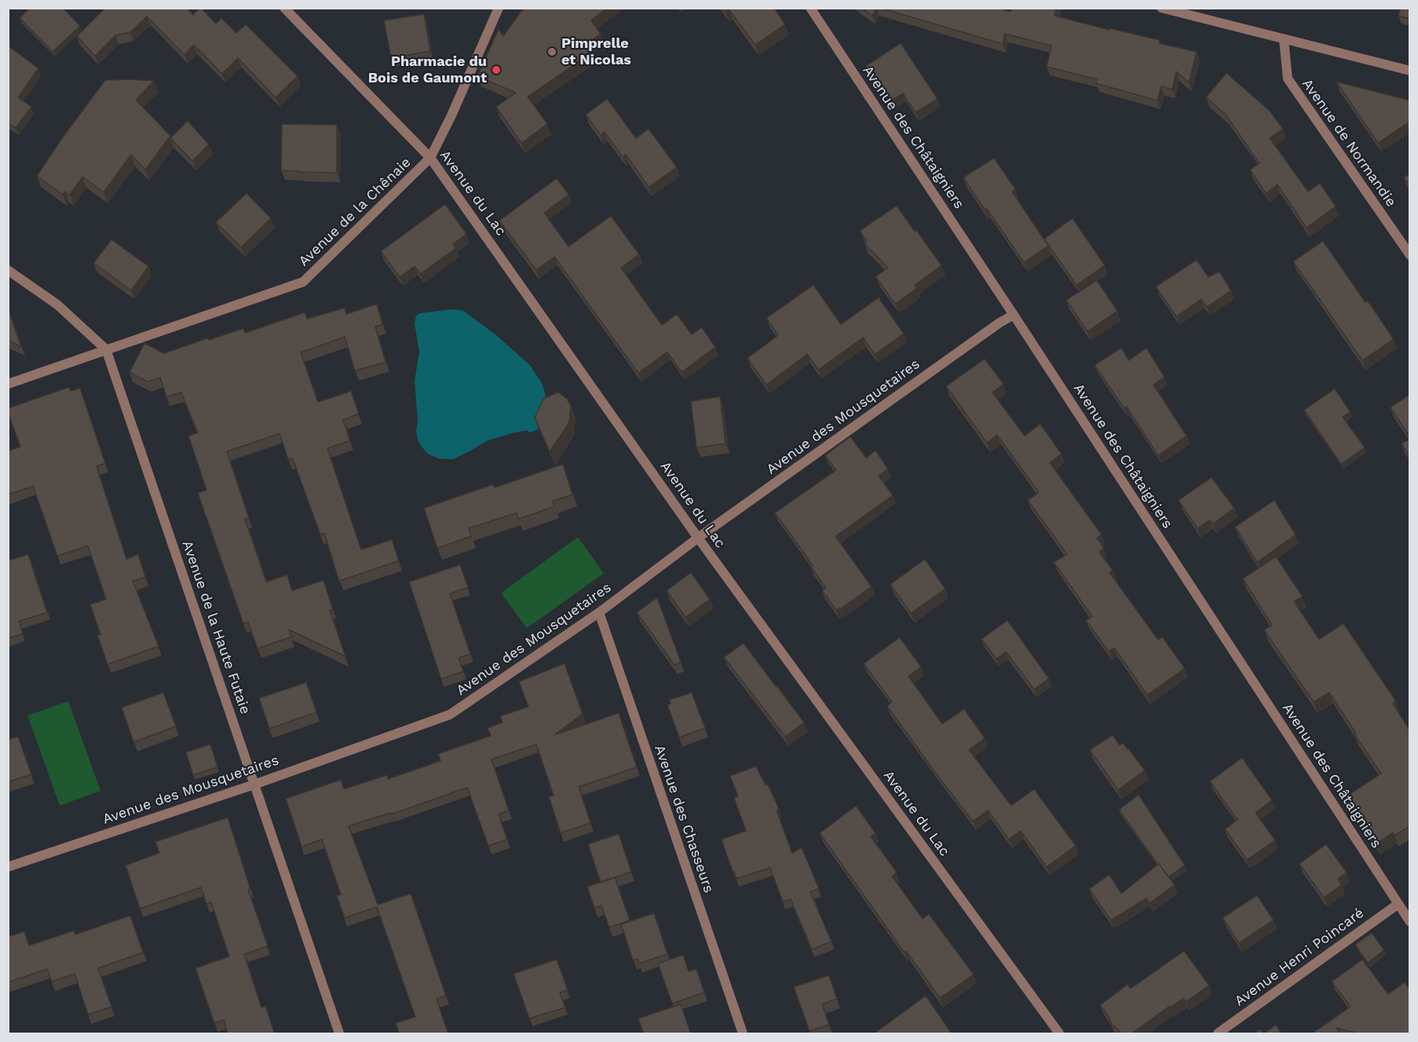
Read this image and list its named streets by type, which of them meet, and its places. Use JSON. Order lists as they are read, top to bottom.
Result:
{
  "streets": {
    "street": [
      "Avenue des Châtaigniers",
      "Avenue de Normandie",
      "Avenue du Lac",
      "Avenue de la Chênaie",
      "Avenue des Mousquetaires",
      "Avenue de la Haute Futaie",
      "Avenue des Chasseurs",
      "Avenue Henri Poincaré"
    ]
  },
  "crossings": [
    ["Avenue des Châtaigniers", "Avenue des Mousquetaires"],
    ["Avenue des Châtaigniers", "Avenue Henri Poincaré"],
    ["Avenue du Lac", "Avenue de la Chênaie"],
    ["Avenue du Lac", "Avenue des Mousquetaires"],
    ["Avenue de la Chênaie", "Avenue de la Haute Futaie"],
    ["Avenue des Mousquetaires", "Avenue de la Haute Futaie"],
    ["Avenue des Mousquetaires", "Avenue des Chasseurs"]
  ],
  "places": ["Pimprelle et Nicolas", "Pharmacie du Bois de Gaumont"]
}
